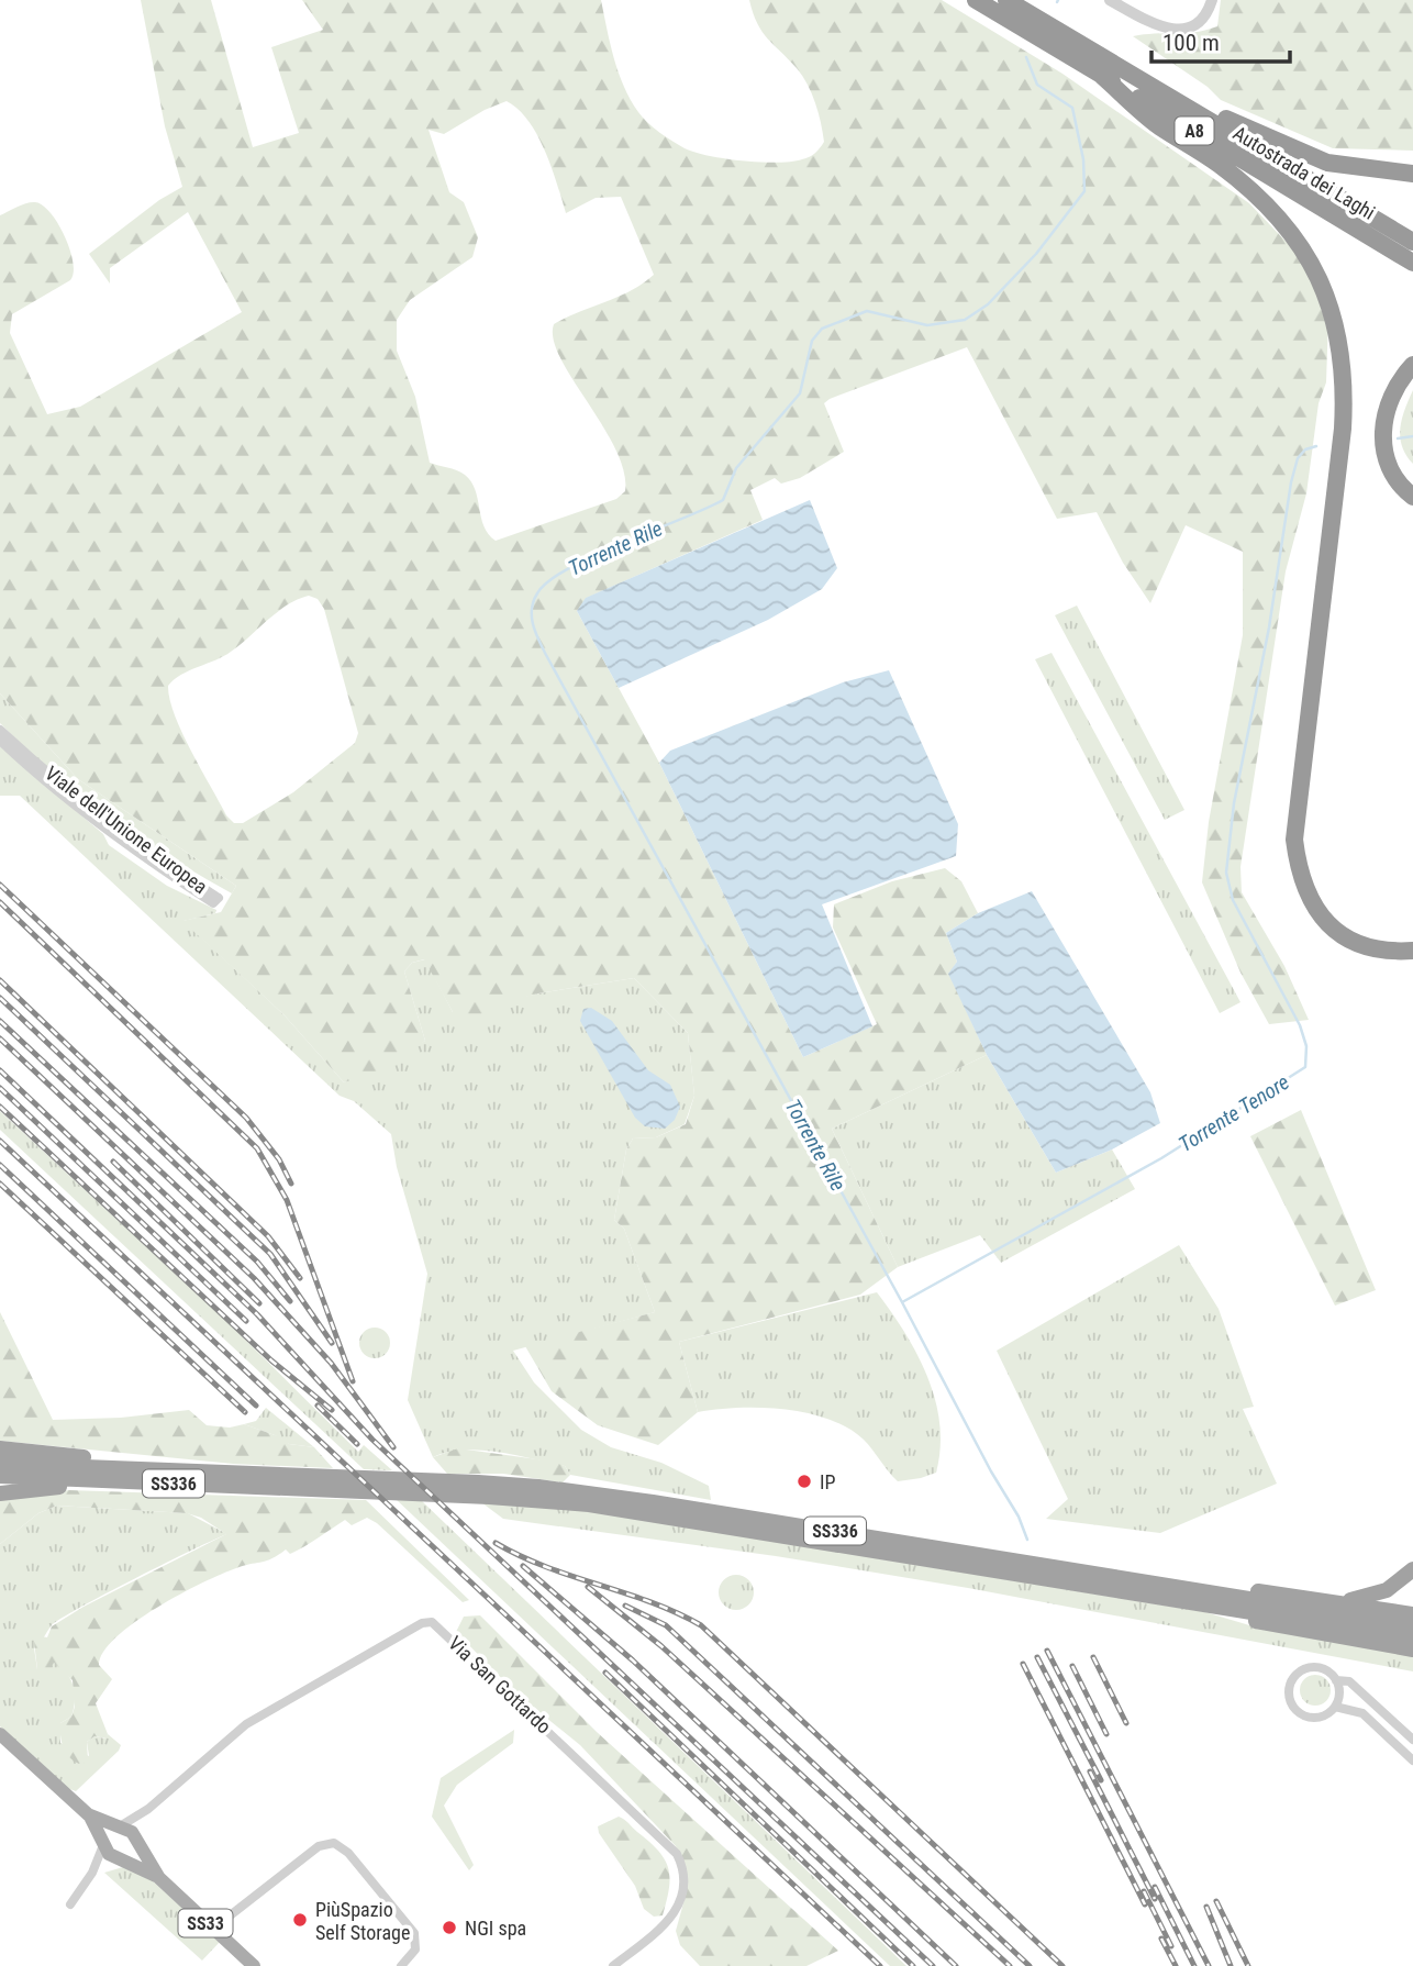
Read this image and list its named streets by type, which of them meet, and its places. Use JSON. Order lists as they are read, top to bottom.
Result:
{
  "streets": {
    "highway": ["A8", "Autostrada dei Laghi", "SS336"],
    "main road": ["SS33"],
    "street": ["Viale dell'Unione Europea", "Via San Gottardo"]
  },
  "crossings": [
    ["Via San Gottardo", "SS33"]
  ],
  "water": ["Torrente Rile", "Torrente Tenore"],
  "places": ["IP", "PiùSpazio Self Storage", "NGI spa"],
  "scale_bar": "100 m"
}
